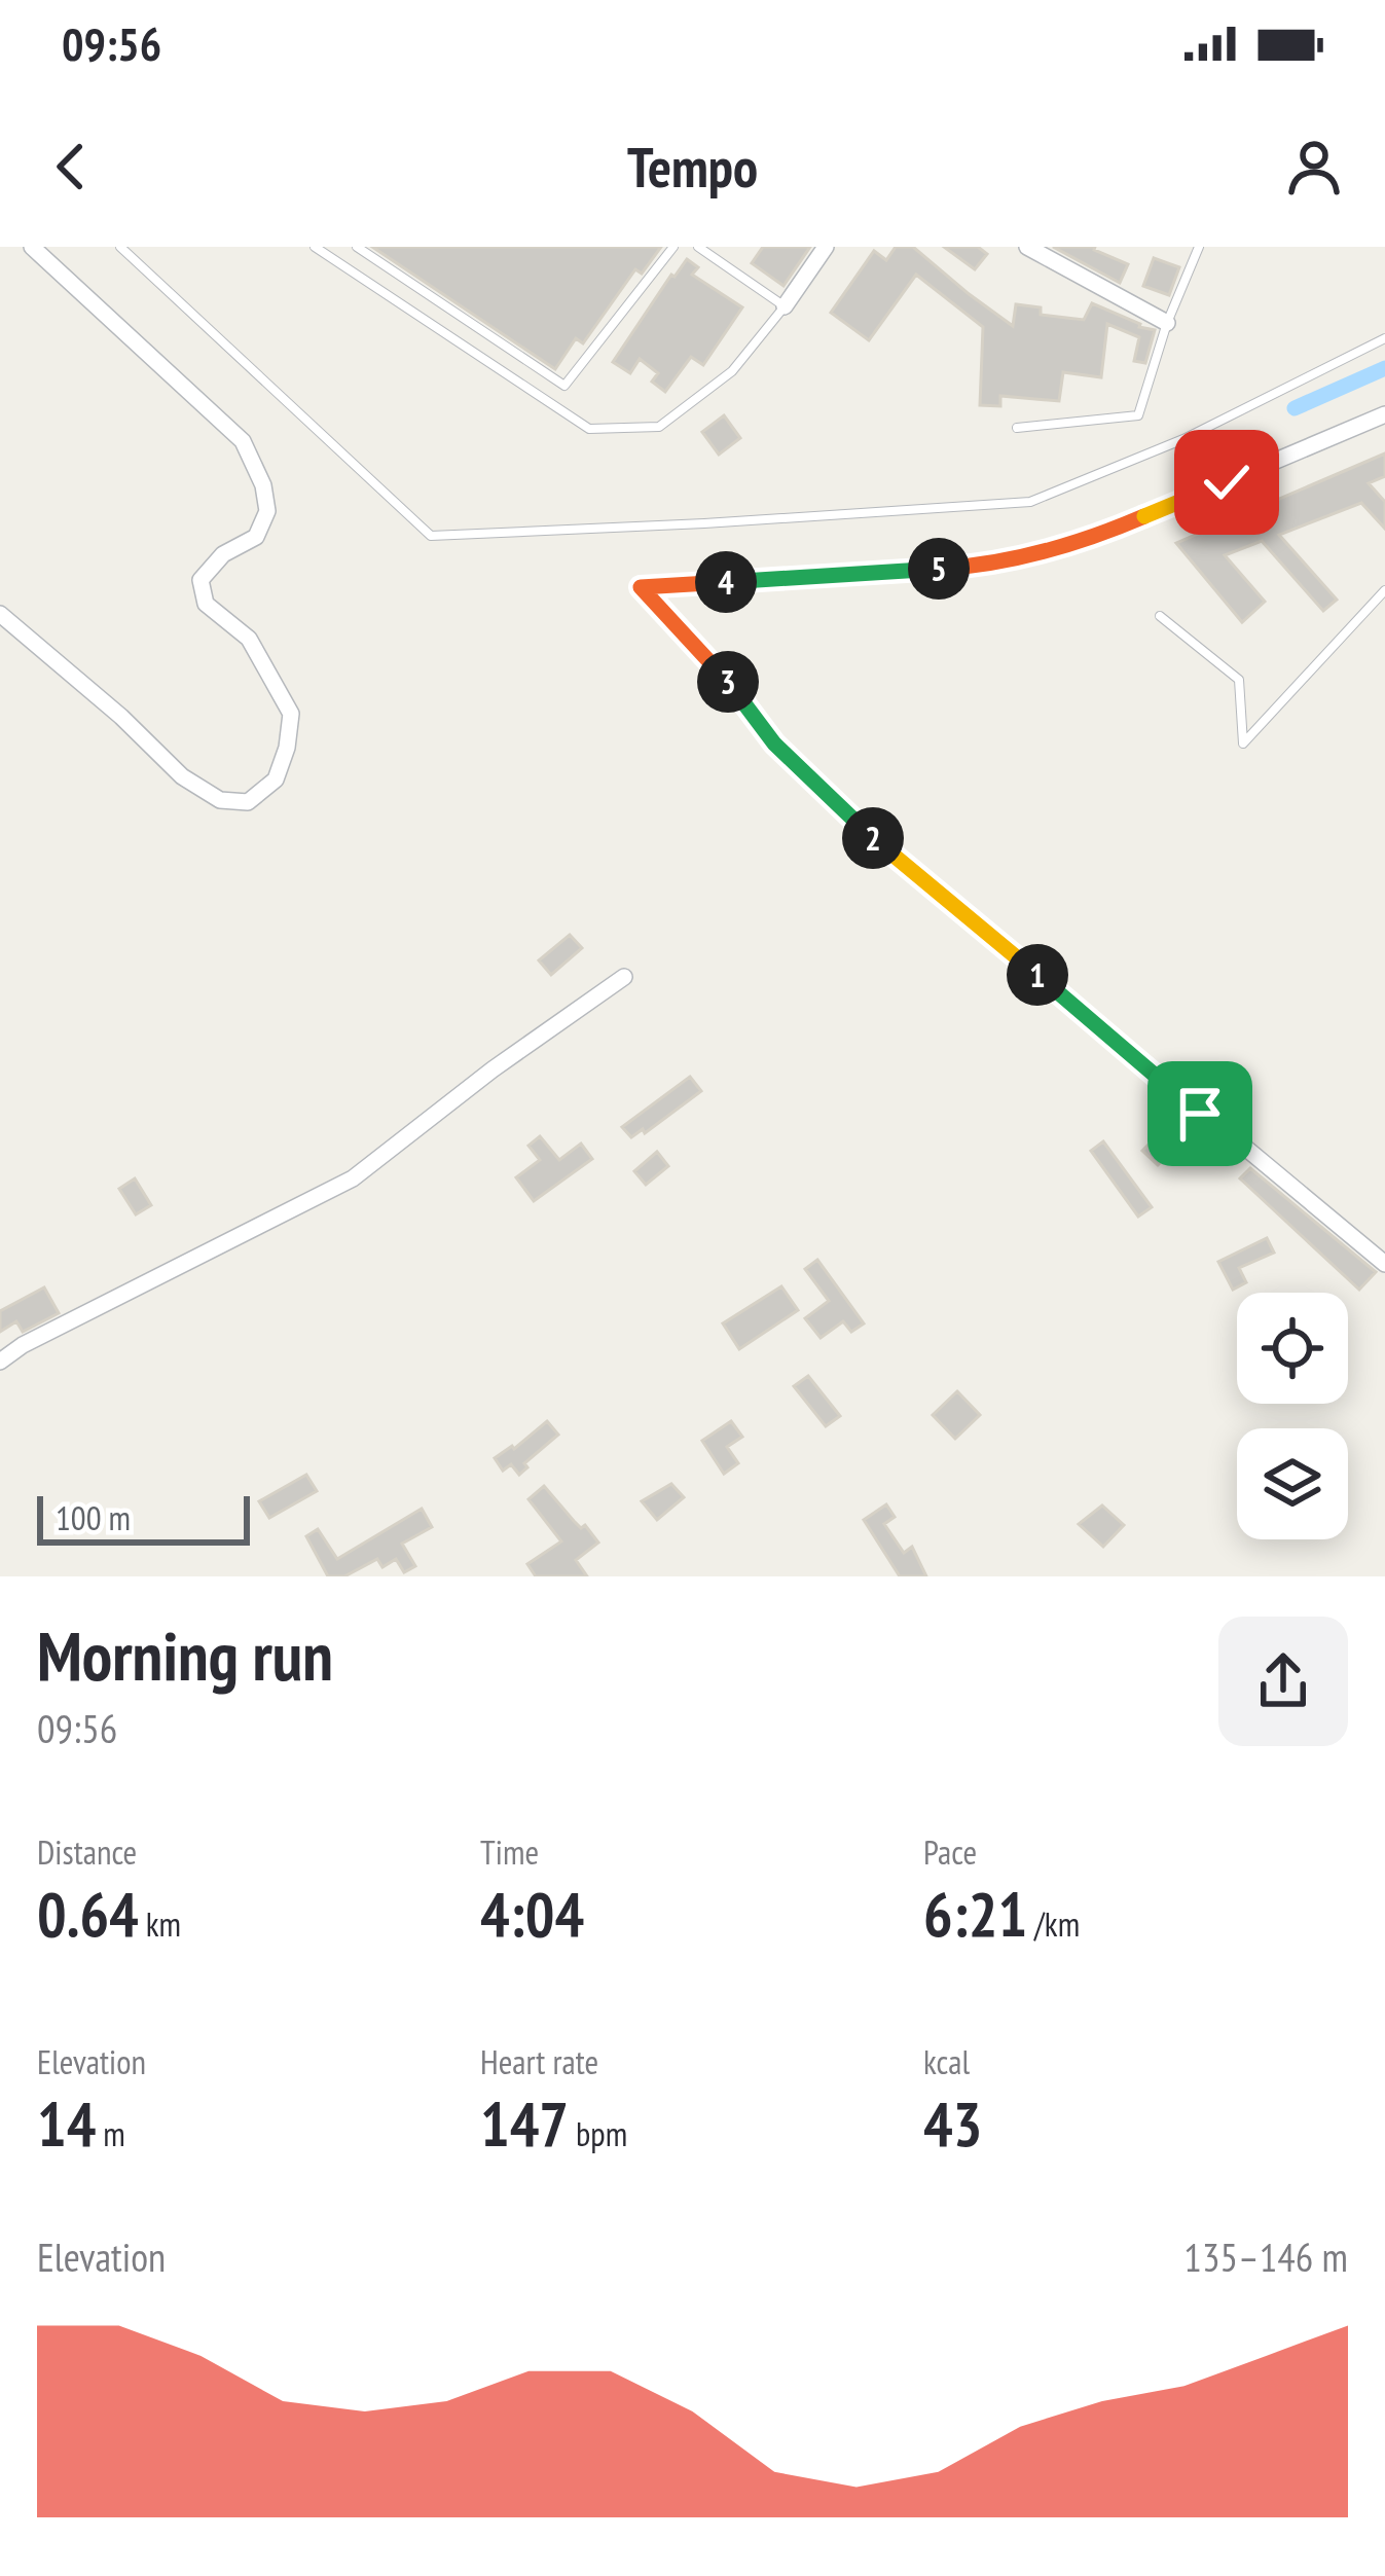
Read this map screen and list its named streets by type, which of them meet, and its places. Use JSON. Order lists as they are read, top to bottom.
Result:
{
  "scale_bar": "100 m",
  "page": {
    "status": "09:56",
    "header": "Tempo",
    "pins": [
      "5",
      "4",
      "3",
      "2",
      "1"
    ],
    "scale": "100 m",
    "heading": ["Morning run", "09:56"],
    "stats": [
      ["Distance", "0.64 km"],
      ["Time", "4:04"],
      ["Pace", "6:21 /km"],
      ["Elevation", "14 m"],
      ["Heart rate", "147 bpm"],
      ["kcal", "43"]
    ],
    "chart": ["Elevation", "135–146 m"]
  }
}
